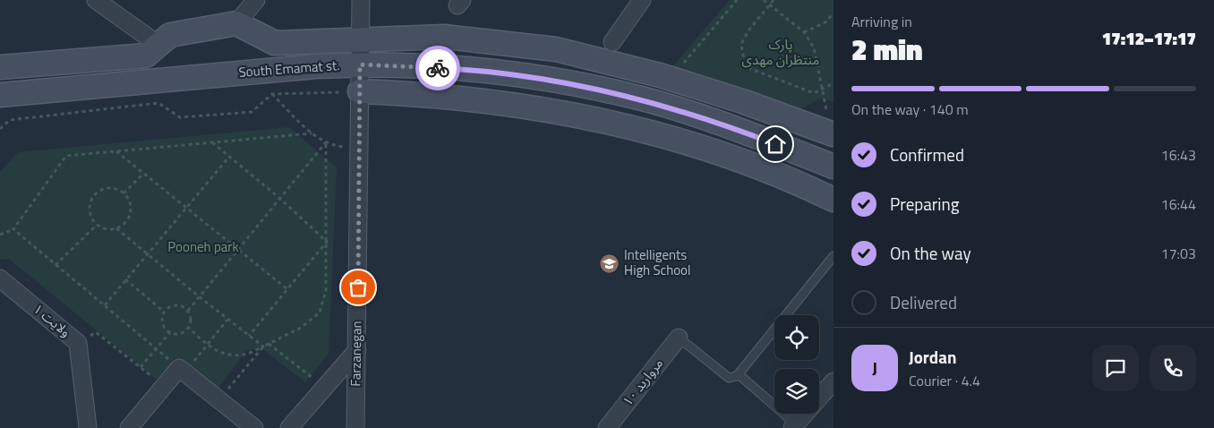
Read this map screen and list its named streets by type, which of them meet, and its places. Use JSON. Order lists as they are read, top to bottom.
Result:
{
  "streets": {
    "street": [
      "South Emamat st.",
      "ولایت ۱",
      "Farzanegan",
      "مروارید ۱۰"
    ]
  },
  "crossings": [
    ["South Emamat st.", "Farzanegan"]
  ],
  "parks": ["پارک منتظران مهدی", "Pooneh park"],
  "places": {
    "school or university": ["Intelligents High School"]
  },
  "page": {
    "heading": ["2 min", "Arriving in", "17:12–17:17"],
    "panel": ["Jordan", "Courier · 4.4"],
    "bar": "On the way · 140 m",
    "list": [
      ["Confirmed", "16:43"],
      ["Preparing", "16:44"],
      ["On the way", "17:03"],
      "Delivered"
    ],
    "round": "J"
  }
}
